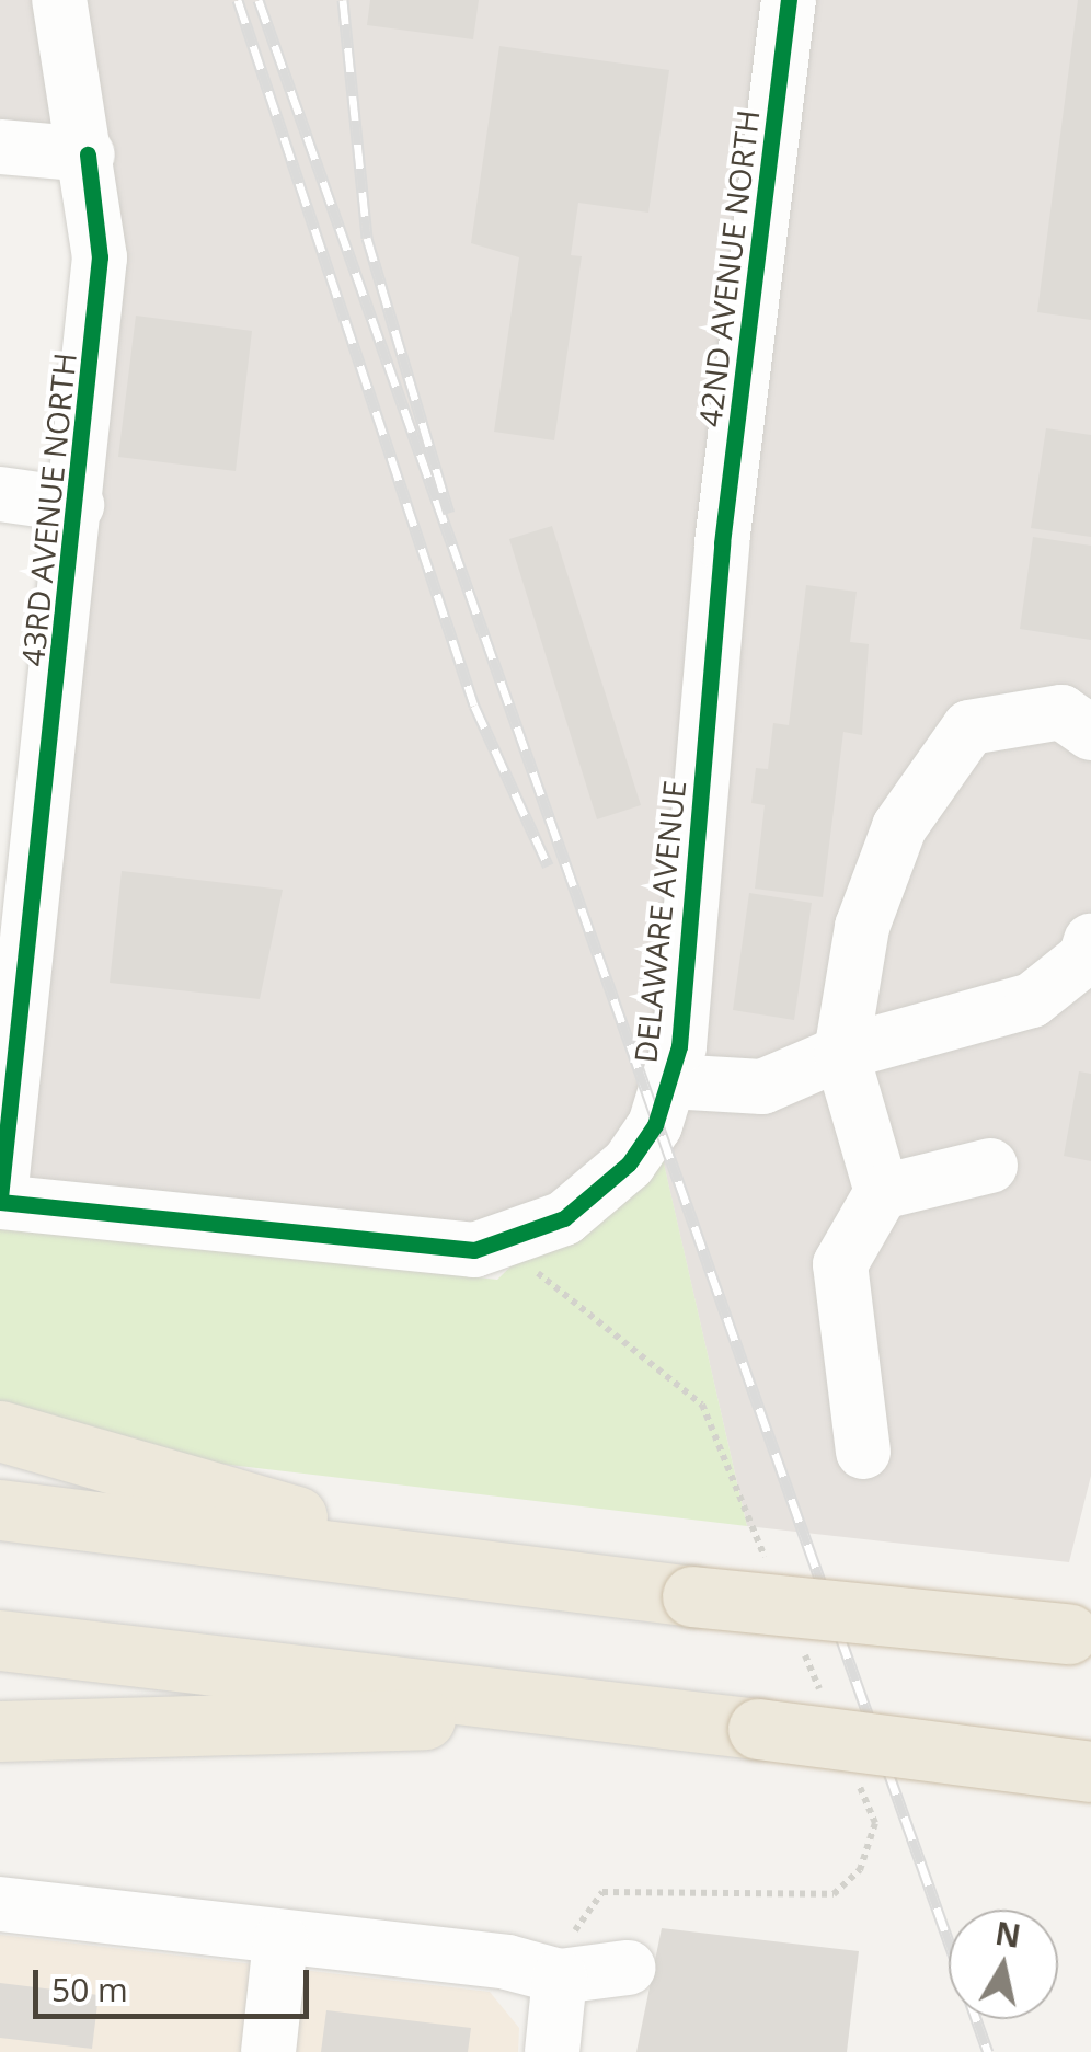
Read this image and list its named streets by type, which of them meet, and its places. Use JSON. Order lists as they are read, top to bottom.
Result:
{
  "streets": {
    "street": ["42ND AVENUE NORTH", "43RD AVENUE NORTH", "DELAWARE AVENUE"]
  },
  "crossings": [
    ["42ND AVENUE NORTH", "DELAWARE AVENUE"]
  ],
  "scale_bar": "50 m",
  "north": "top"
}
